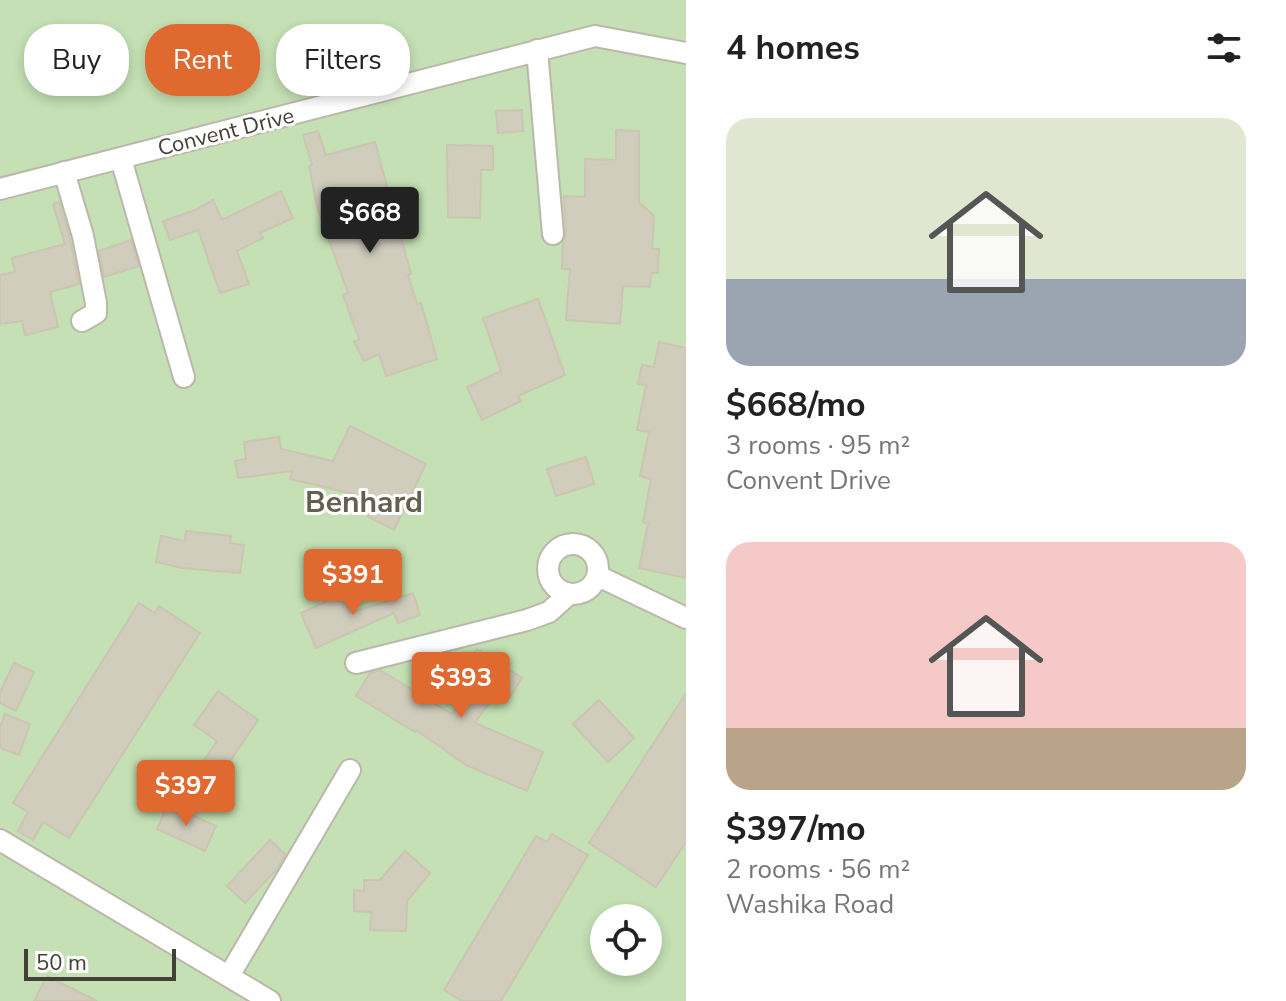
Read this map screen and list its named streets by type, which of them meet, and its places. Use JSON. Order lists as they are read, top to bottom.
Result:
{
  "streets": {
    "street": ["Convent Drive"]
  },
  "districts": ["Benhard"],
  "scale_bar": "50 m",
  "page": {
    "heading": "4 homes",
    "chip": ["Buy", "Rent", "Filters"],
    "list": [
      {
        "name": "$668/mo",
        "note": "3 rooms · 95 m² · Convent Drive"
      },
      {
        "name": "$397/mo",
        "note": "2 rooms · 56 m² · Washika Road"
      }
    ],
    "price": [
      "$668",
      "$391",
      "$393",
      "$397"
    ],
    "scale": "50 m"
  }
}
